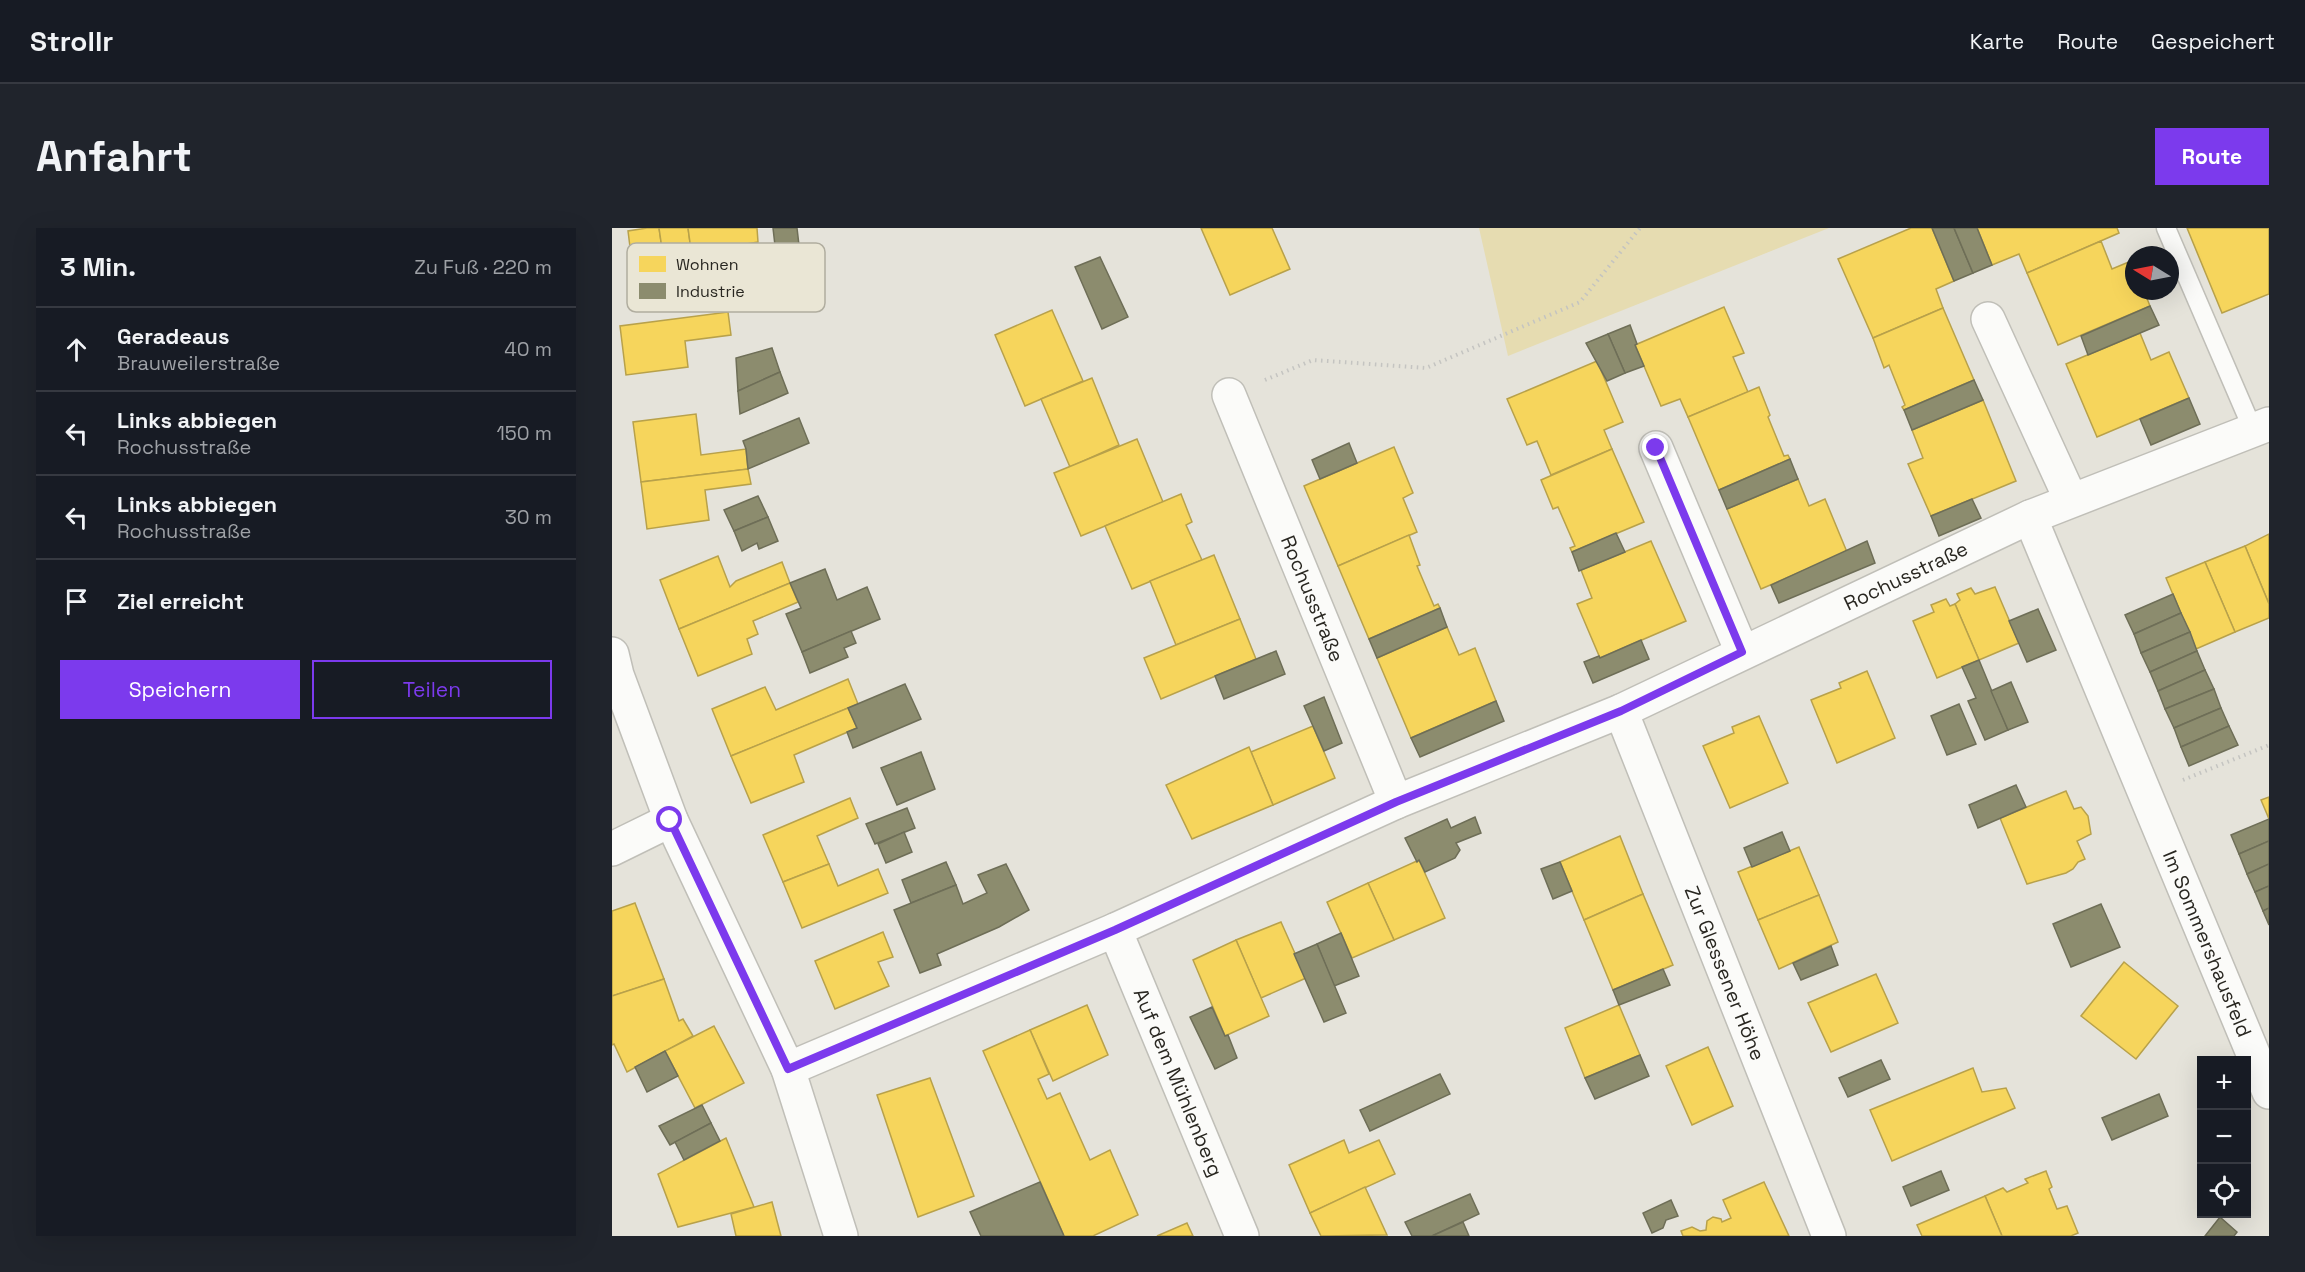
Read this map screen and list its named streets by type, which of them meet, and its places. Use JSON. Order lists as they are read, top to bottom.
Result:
{
  "streets": {
    "street": [
      "Rochusstraße",
      "Im Sommershausfeld",
      "Zur Glessener Höhe",
      "Auf dem Mühlenberg"
    ]
  },
  "crossings": [
    ["Rochusstraße", "Im Sommershausfeld"],
    ["Rochusstraße", "Zur Glessener Höhe"],
    ["Rochusstraße", "Auf dem Mühlenberg"]
  ],
  "legend": ["Wohnen", "Industrie"],
  "north": "left",
  "page": {
    "header": "Strollr",
    "nav": ["Karte", "Route", "Gespeichert"],
    "buttons": [
      "Route",
      ["Speichern", "Teilen"]
    ],
    "title": "Anfahrt",
    "heading": ["3 Min.", "Zu Fuß · 220 m"],
    "list": [
      ["Geradeaus", "Brauweilerstraße", "40 m"],
      ["Links abbiegen", "Rochusstraße", "150 m"],
      ["Links abbiegen", "Rochusstraße", "30 m"],
      "Ziel erreicht"
    ],
    "map_buttons": ["+", "−"]
  }
}
